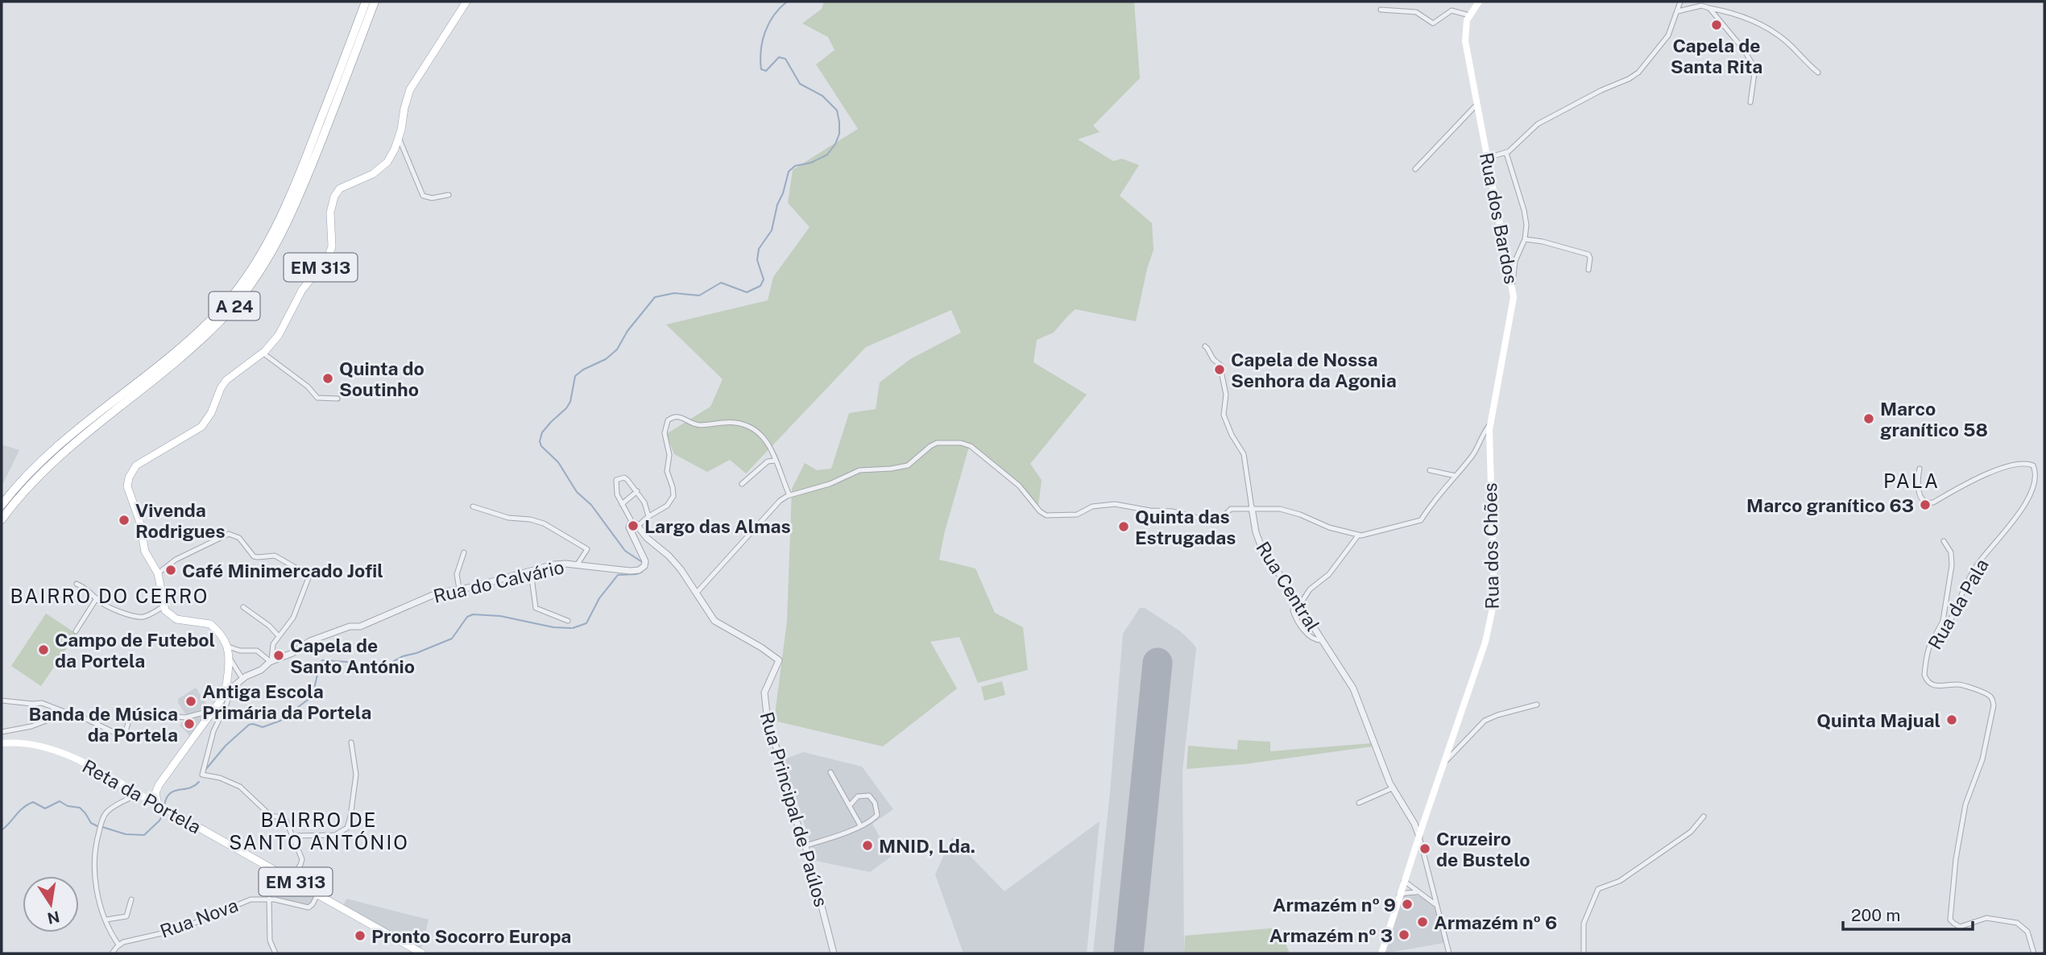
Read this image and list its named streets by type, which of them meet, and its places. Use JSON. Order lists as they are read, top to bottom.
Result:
{
  "streets": {
    "highway": ["A 24"],
    "main road": [
      "Rua dos Bardos",
      "EM 313",
      "Rua dos Chões",
      "Reta da Portela"
    ],
    "street": [
      "Rua do Calvário",
      "Rua Central",
      "Rua da Pala",
      "Rua Principal de Paúlos",
      "Rua Nova"
    ]
  },
  "crossings": [
    ["Rua dos Bardos", "Rua dos Chões"],
    ["Rua dos Chões", "Rua Central"],
    ["Rua do Calvário", "Rua Principal de Paúlos"],
    ["Reta da Portela", "Rua Nova"]
  ],
  "districts": ["PALA", "BAIRRO DO CERRO", "BAIRRO DE SANTO ANTÓNIO"],
  "places": [
    "Capela de Santa Rita",
    "Capela de Nossa Senhora da Agonia",
    "Quinta do Soutinho",
    "Marco granítico 58",
    "Marco granítico 63",
    "Vivenda Rodrigues",
    "Largo das Almas",
    "Quinta das Estrugadas",
    "Café Minimercado Jofil",
    "Campo de Futebol da Portela",
    "Capela de Santo António",
    "Antiga Escola Primária da Portela",
    "Quinta Majual",
    "Banda de Música da Portela",
    "MNID, Lda.",
    "Cruzeiro de Bustelo",
    "Armazém nº 9",
    "Armazém nº 6",
    "Armazém nº 3",
    "Pronto Socorro Europa"
  ],
  "scale_bar": "200 m",
  "north": "bottom"
}
